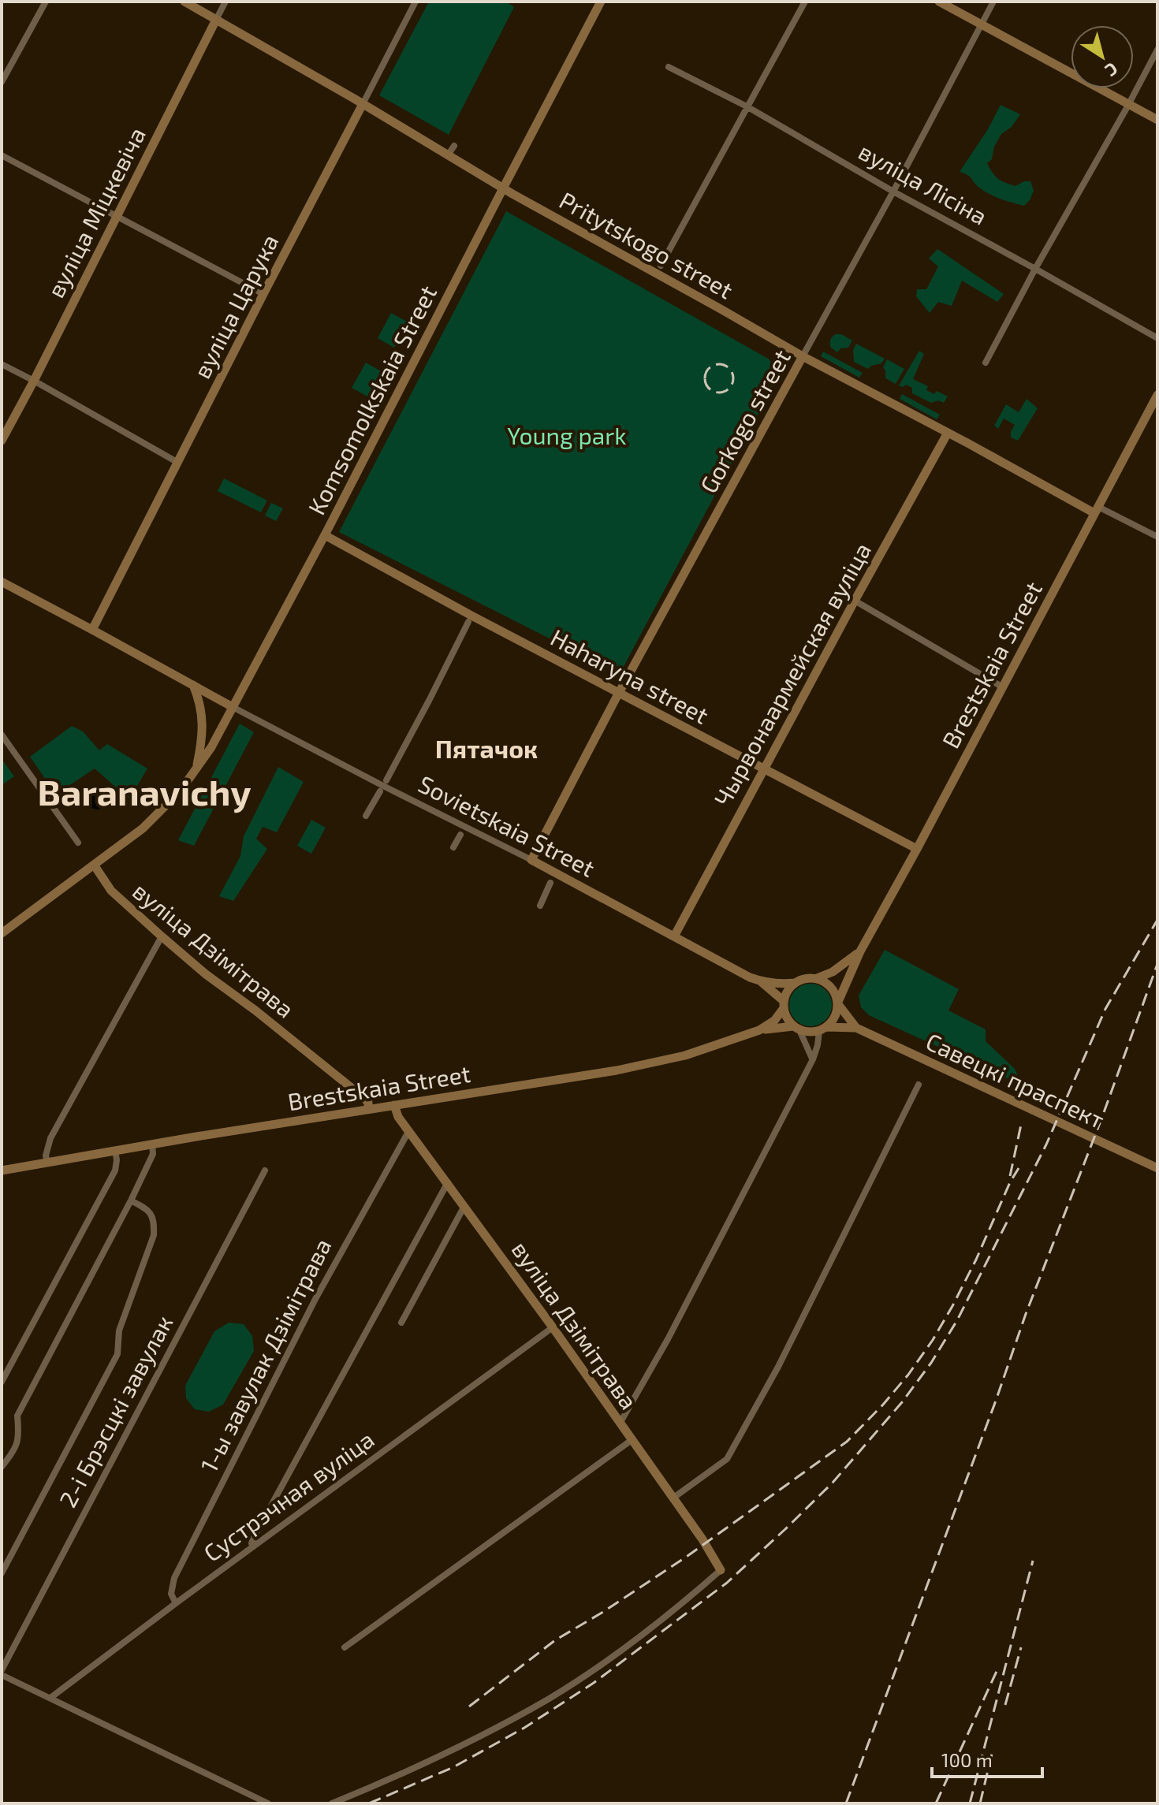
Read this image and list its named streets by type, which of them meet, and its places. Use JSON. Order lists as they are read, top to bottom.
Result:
{
  "streets": {
    "main road": [
      "вуліца Міцкевіча",
      "Pritytskogo street",
      "вуліца Царука",
      "Komsomolkskaia Street",
      "Gorkogo street",
      "Brestskaia Street",
      "Чырвонаармейская вуліца",
      "Haharyna street",
      "Sovietskaia Street",
      "вуліца Дзімітрава",
      "Савецкі праспект"
    ],
    "street": [
      "вуліца Лісіна",
      "1-ы завулак Дзімітрава",
      "2-і Брэсцкі завулак",
      "Сустрэчная вуліца"
    ]
  },
  "crossings": [
    ["вуліца Лісіна", "Gorkogo street"],
    ["вуліца Міцкевіча", "Pritytskogo street"],
    ["Pritytskogo street", "вуліца Царука"],
    ["Pritytskogo street", "Komsomolkskaia Street"],
    ["Pritytskogo street", "Gorkogo street"],
    ["Pritytskogo street", "Brestskaia Street"],
    ["Pritytskogo street", "Чырвонаармейская вуліца"],
    ["Komsomolkskaia Street", "Haharyna street"],
    ["Komsomolkskaia Street", "Sovietskaia Street"],
    ["Komsomolkskaia Street", "вуліца Дзімітрава"],
    ["Gorkogo street", "Haharyna street"],
    ["Gorkogo street", "Sovietskaia Street"],
    ["Brestskaia Street", "Haharyna street"],
    ["Brestskaia Street", "Sovietskaia Street"],
    ["Brestskaia Street", "вуліца Дзімітрава"],
    ["Brestskaia Street", "Савецкі праспект"],
    ["Чырвонаармейская вуліца", "Haharyna street"],
    ["Чырвонаармейская вуліца", "Sovietskaia Street"],
    ["Sovietskaia Street", "Савецкі праспект"],
    ["вуліца Дзімітрава", "1-ы завулак Дзімітрава"],
    ["вуліца Дзімітрава", "Сустрэчная вуліца"],
    ["1-ы завулак Дзімітрава", "Сустрэчная вуліца"]
  ],
  "districts": ["Пятачок", "Baranavichy"],
  "parks": ["Young park"],
  "scale_bar": "100 m",
  "north": "bottom right"
}
